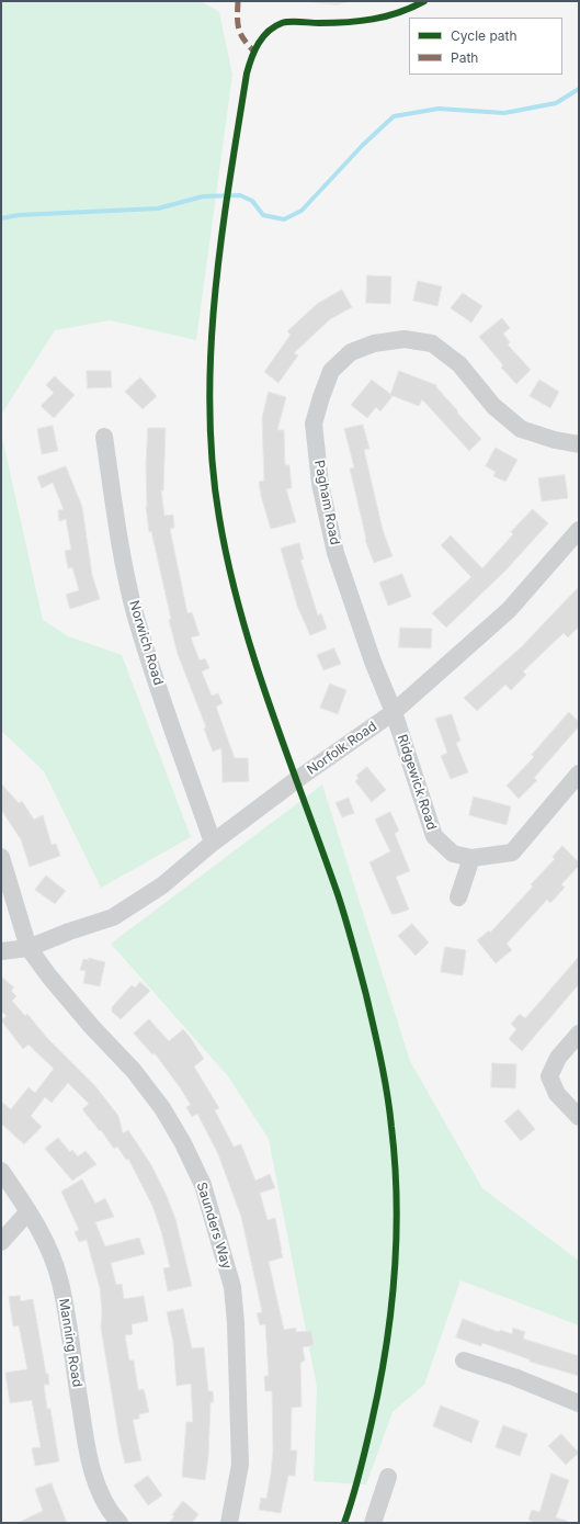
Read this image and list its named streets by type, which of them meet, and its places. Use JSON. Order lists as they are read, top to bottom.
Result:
{
  "streets": {
    "street": [
      "Pagham Road",
      "Norwich Road",
      "Norfolk Road",
      "Ridgewick Road",
      "Saunders Way",
      "Manning Road"
    ]
  },
  "crossings": [
    ["Pagham Road", "Norfolk Road"],
    ["Pagham Road", "Ridgewick Road"],
    ["Norwich Road", "Norfolk Road"],
    ["Norfolk Road", "Ridgewick Road"],
    ["Norfolk Road", "Saunders Way"]
  ],
  "legend": ["Cycle path", "Path"]
}
